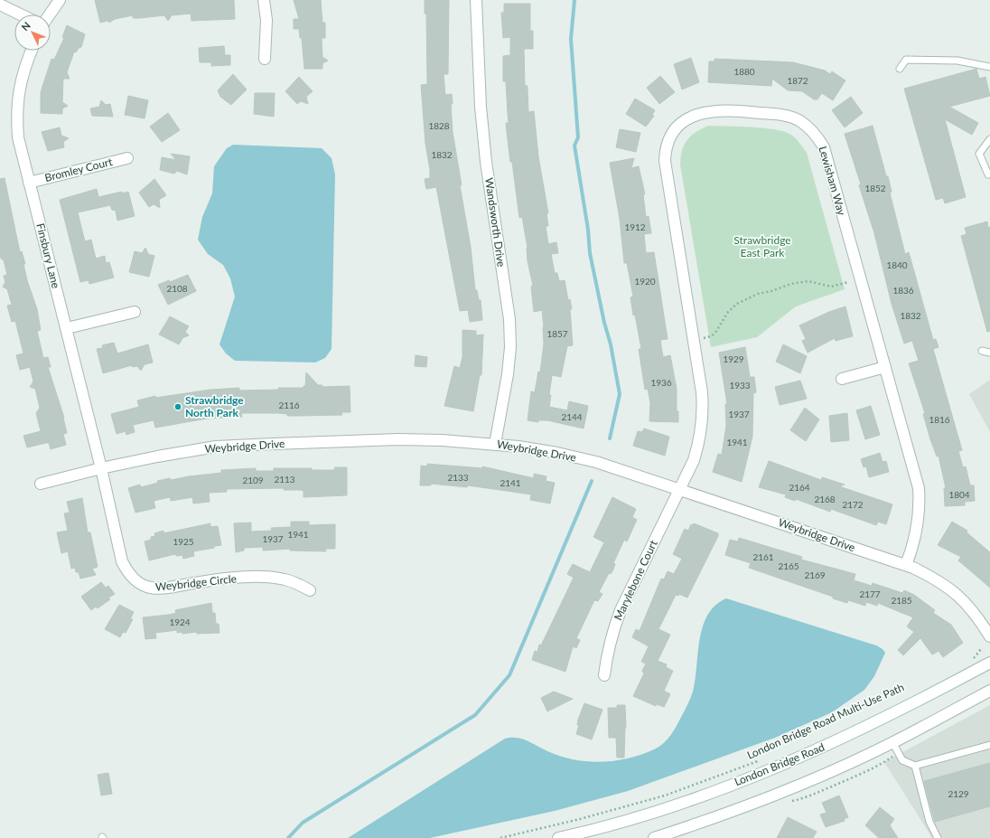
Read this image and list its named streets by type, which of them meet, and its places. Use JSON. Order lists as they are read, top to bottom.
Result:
{
  "streets": {
    "street": [
      "Bromley Court",
      "Lewisham Way",
      "Wandsworth Drive",
      "Finsbury Lane",
      "Weybridge Drive",
      "Marylebone Court",
      "Weybridge Circle",
      "London Bridge Road"
    ],
    "path": ["London Bridge Road Multi-Use Path"]
  },
  "crossings": [
    ["Bromley Court", "Finsbury Lane"],
    ["Lewisham Way", "Weybridge Drive"],
    ["Lewisham Way", "Marylebone Court"],
    ["Wandsworth Drive", "Weybridge Drive"],
    ["Finsbury Lane", "Weybridge Drive"],
    ["Finsbury Lane", "Weybridge Circle"],
    ["Weybridge Drive", "Marylebone Court"],
    ["Weybridge Drive", "Weybridge Circle"]
  ],
  "parks": ["Strawbridge East Park"],
  "places": ["Strawbridge North Park"],
  "house_numbers": [
    "1880",
    "1872",
    "1828",
    "1832",
    "1852",
    "1912",
    "1840",
    "1920",
    "2108",
    "1836",
    "1832",
    "1857",
    "1929",
    "1936",
    "1933",
    "2116",
    "1937",
    "2144",
    "1816",
    "1941",
    "2133",
    "2113",
    "2109",
    "2141",
    "2164",
    "1804",
    "2168",
    "2172",
    "1941",
    "1937",
    "1925",
    "2161",
    "2165",
    "2169",
    "2177",
    "2185",
    "1924",
    "2129"
  ],
  "north": "top left"
}
